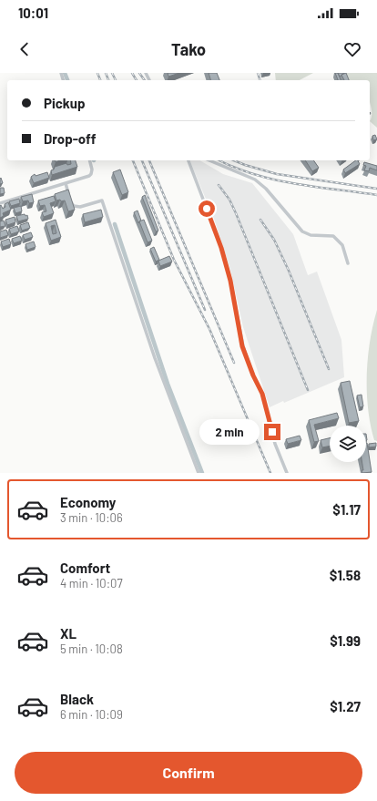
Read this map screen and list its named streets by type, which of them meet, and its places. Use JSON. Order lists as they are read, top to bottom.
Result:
{
  "page": {
    "status": "10:01",
    "header": "Tako",
    "banner": ["Pickup", "Drop-off"],
    "bubble": "2 min",
    "list": [
      {
        "name": "Economy",
        "note": "3 min · 10:06",
        "value": "$1.17"
      },
      {
        "name": "Comfort",
        "note": "4 min · 10:07",
        "value": "$1.58"
      },
      {
        "name": "XL",
        "note": "5 min · 10:08",
        "value": "$1.99"
      },
      {
        "name": "Black",
        "note": "6 min · 10:09",
        "value": "$1.27"
      }
    ],
    "buttons": "Confirm"
  }
}
